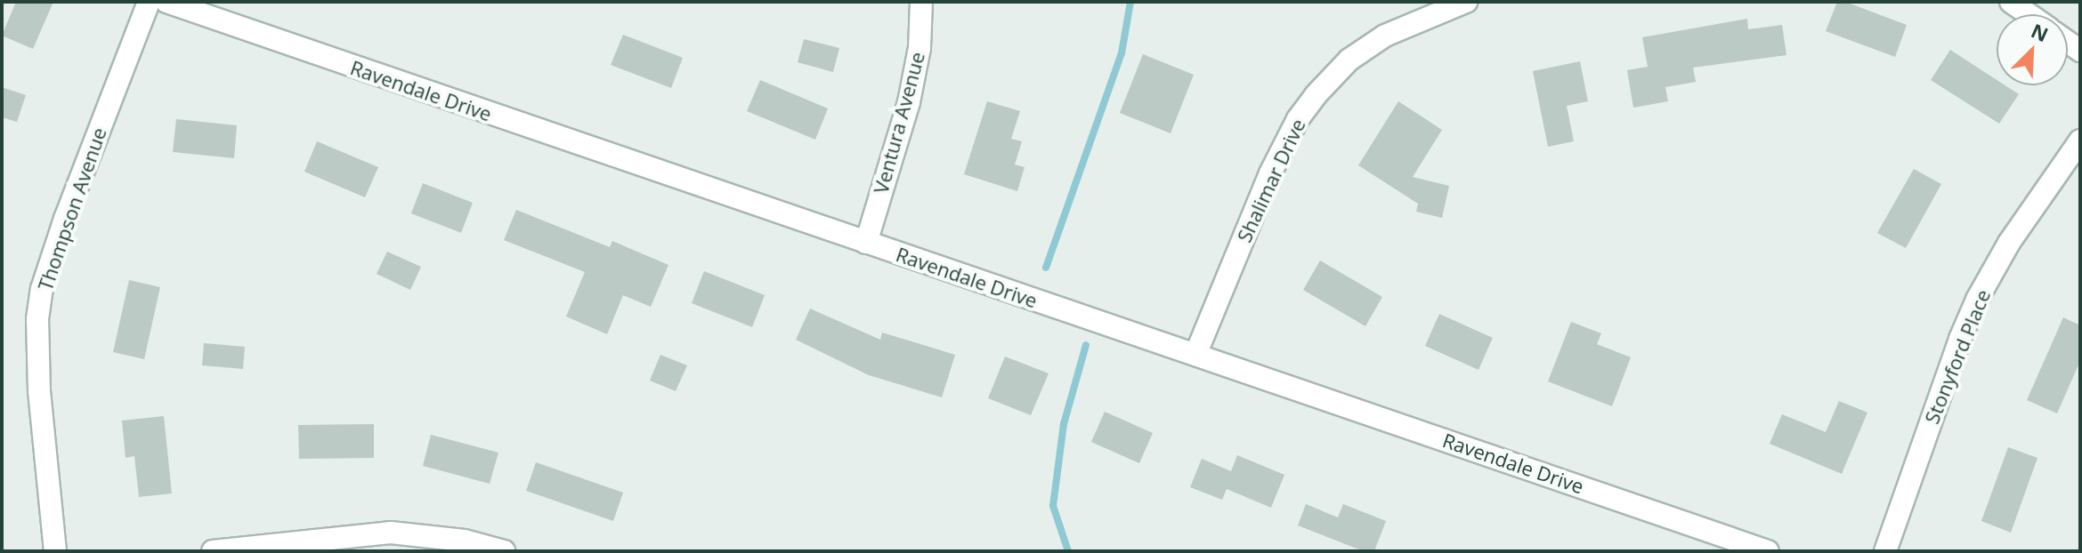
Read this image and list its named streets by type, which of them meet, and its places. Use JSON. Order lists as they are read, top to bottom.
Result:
{
  "streets": {
    "street": [
      "Ravendale Drive",
      "Ventura Avenue",
      "Shalimar Drive",
      "Thompson Avenue",
      "Stonyford Place"
    ]
  },
  "crossings": [
    ["Ravendale Drive", "Ventura Avenue"],
    ["Ravendale Drive", "Shalimar Drive"]
  ],
  "north": "top right"
}
